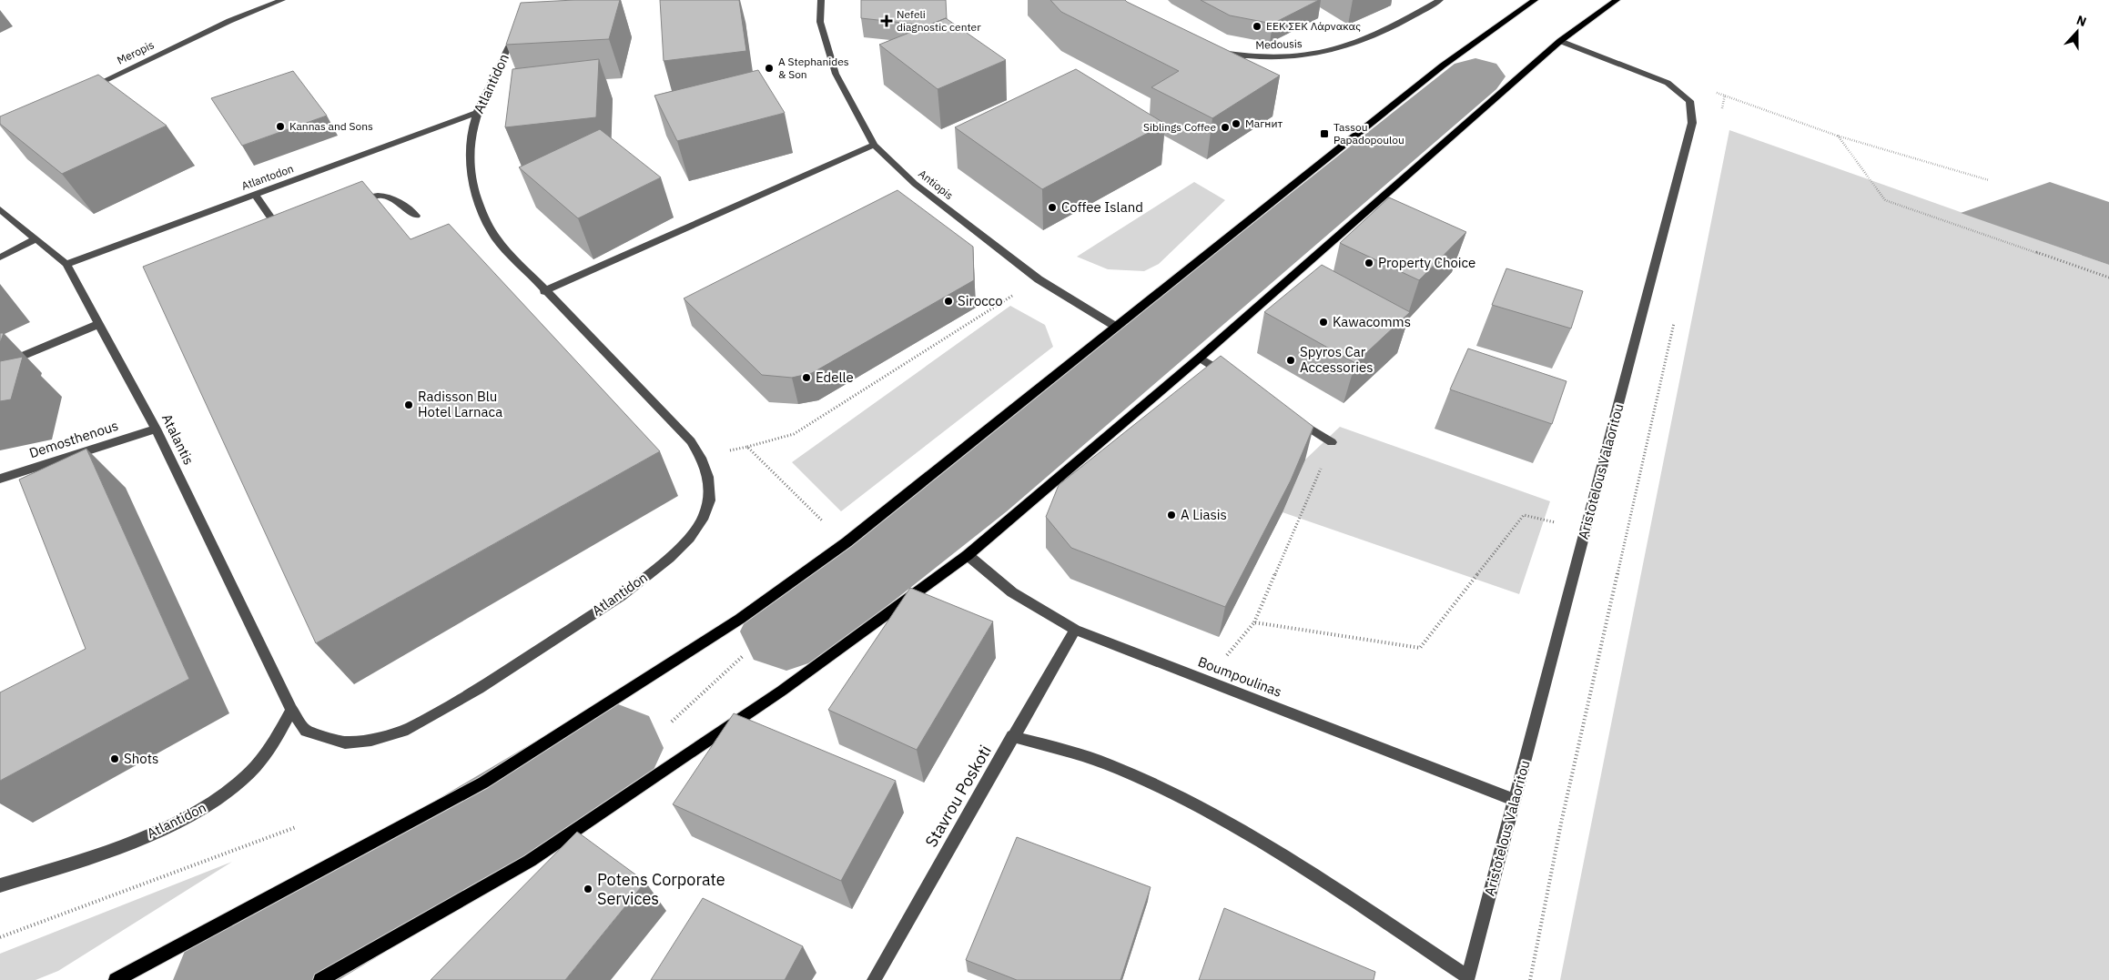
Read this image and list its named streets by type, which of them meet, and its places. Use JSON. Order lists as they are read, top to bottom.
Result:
{
  "streets": {
    "street": [
      "Medousis",
      "Meropis",
      "Atlantidon",
      "Atlantodon",
      "Antiopis",
      "Demosthenous",
      "Atalantis",
      "Aristotelous Valaoritou",
      "Boumpoulinas",
      "Stavrou Poskoti"
    ]
  },
  "crossings": [
    ["Atlantidon", "Atlantodon"],
    ["Atlantidon", "Atalantis"],
    ["Atlantodon", "Atalantis"],
    ["Demosthenous", "Atalantis"],
    ["Aristotelous Valaoritou", "Boumpoulinas"],
    ["Boumpoulinas", "Stavrou Poskoti"]
  ],
  "places": {
    "health": ["Nefeli diagnostic center"],
    "other": [
      "ΕΕΚ ΣΕΚ Λάρνακας",
      "A Stephanides & Son",
      "Магнит",
      "Kannas and Sons",
      "Siblings Coffee",
      "Coffee Island",
      "Property Choice",
      "Sirocco",
      "Kawacomms",
      "Spyros Car Accessories",
      "Edelle",
      "Radisson Blu Hotel Larnaca",
      "A Liasis",
      "Shots",
      "Potens Corporate Services"
    ],
    "transit": ["Tassou Papadopoulou"]
  },
  "north": "top"
}
